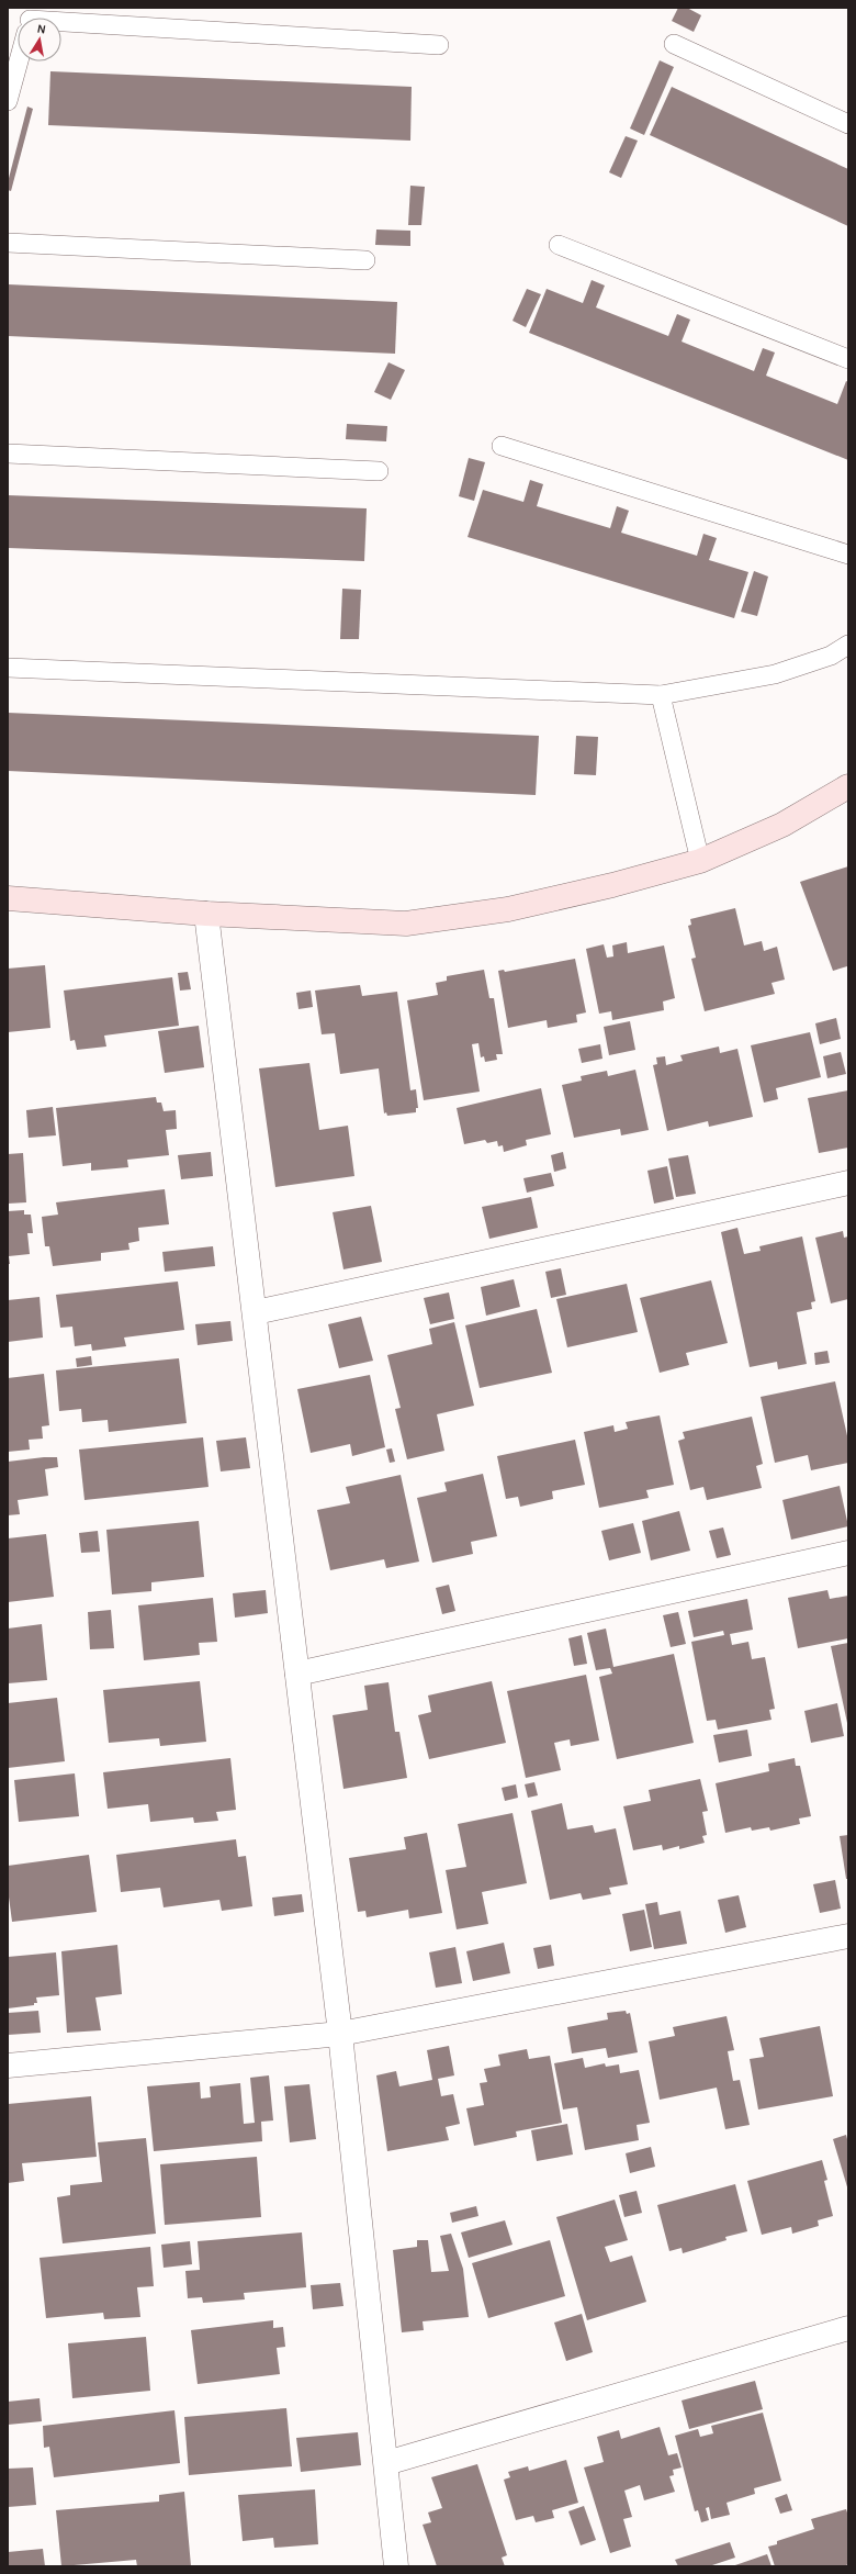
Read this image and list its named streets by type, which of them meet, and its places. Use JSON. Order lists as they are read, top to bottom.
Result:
{
  "north": "top"
}
